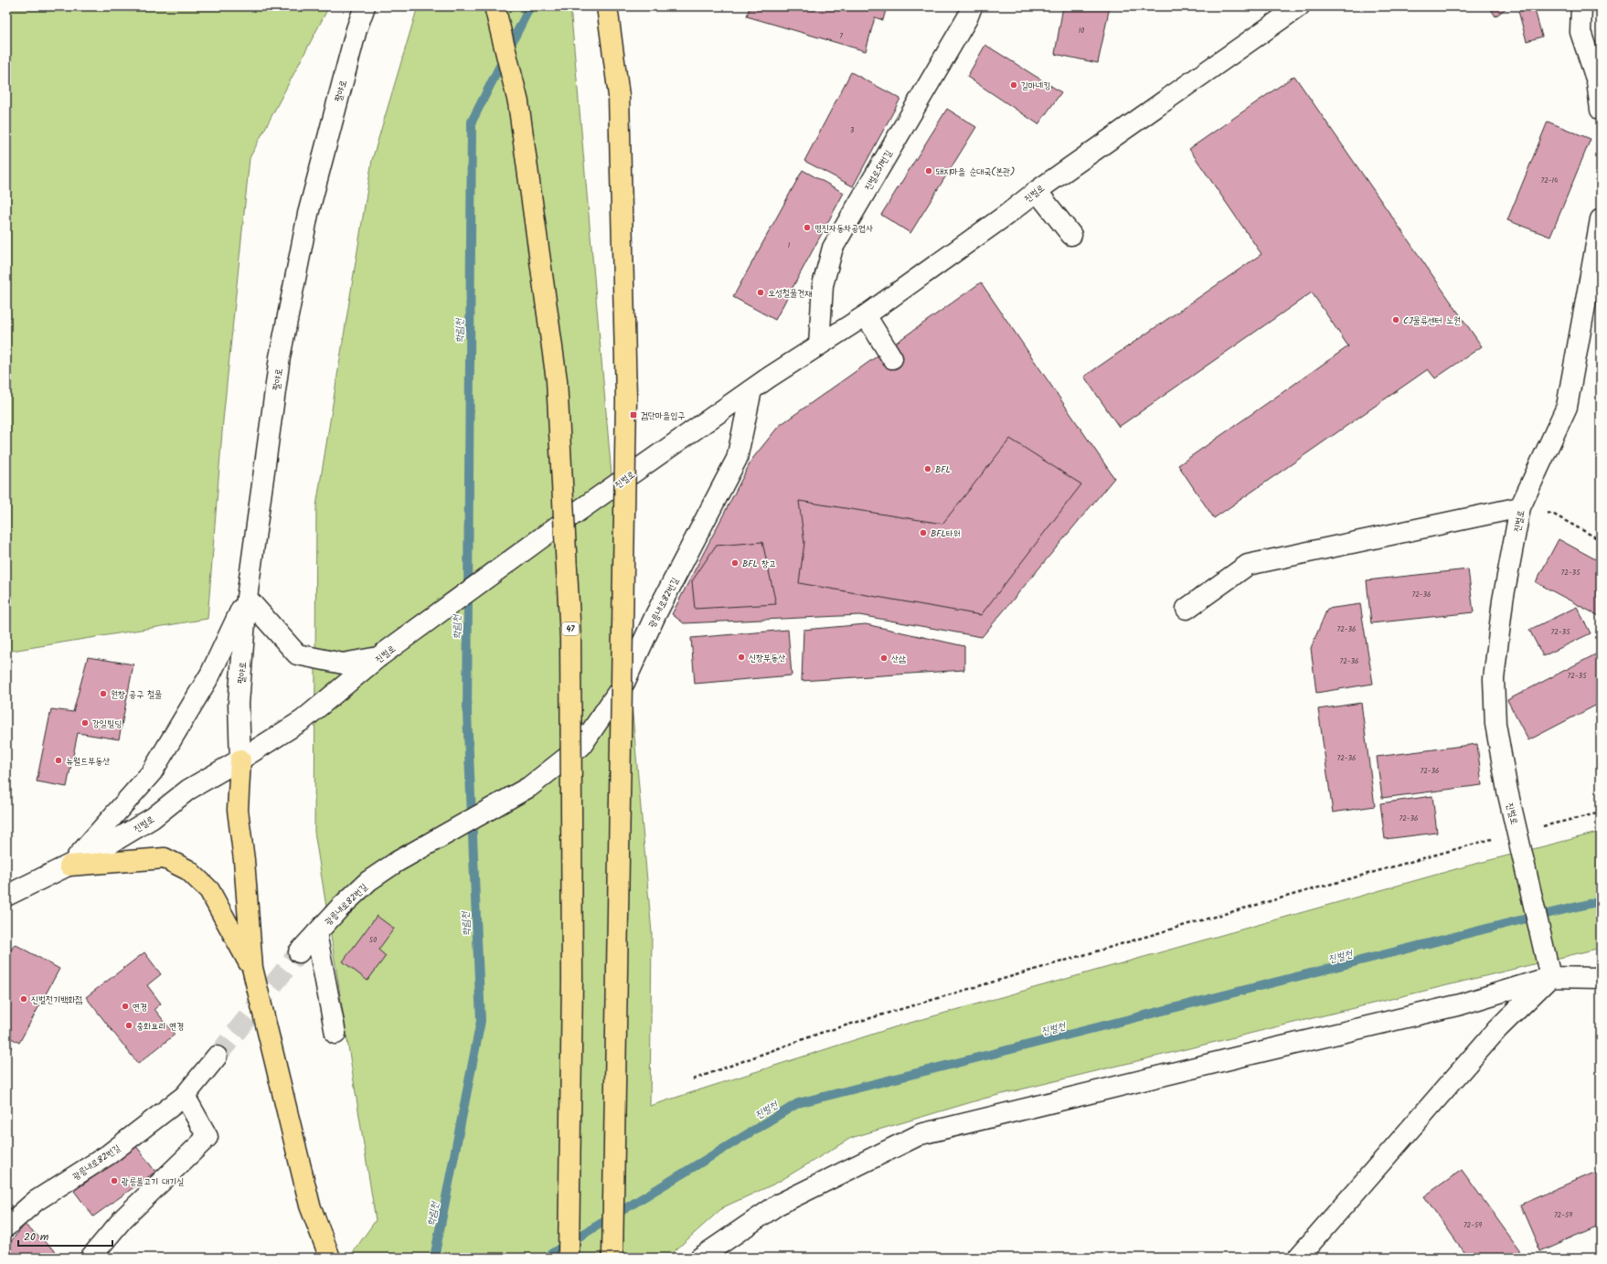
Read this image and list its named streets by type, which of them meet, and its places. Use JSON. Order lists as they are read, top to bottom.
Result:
{
  "streets": {
    "highway": ["47"],
    "street": [
      "팔야로",
      "진벌로51번길",
      "진벌로",
      "광릉내로82번길"
    ]
  },
  "crossings": [
    ["팔야로", "진벌로"],
    ["진벌로51번길", "진벌로"],
    ["진벌로", "광릉내로82번길"]
  ],
  "water": ["학림천", "진벌천"],
  "places": {
    "other": [
      "길마네킹",
      "돼지마을 순대국(본관)",
      "명진자동차공업사",
      "오성철물건재",
      "CJ물류센터 노원",
      "BFL",
      "BFL타워",
      "BFL 창고",
      "신창부동산",
      "산삼",
      "원창 공구 철물",
      "강일빌딩",
      "뉴월드부동산",
      "진벌전기백화점",
      "연경",
      "중화요리 연경",
      "광릉불고기 대기실"
    ],
    "transit": ["검단마을입구"]
  },
  "house_numbers": [
    "10",
    "7",
    "3",
    "72-14",
    "1",
    "72-35",
    "72-36",
    "72-36",
    "72-35",
    "72-36",
    "72-35",
    "72-36",
    "72-36",
    "72-36",
    "50",
    "72-59",
    "72-59"
  ],
  "scale_bar": "20 m"
}
